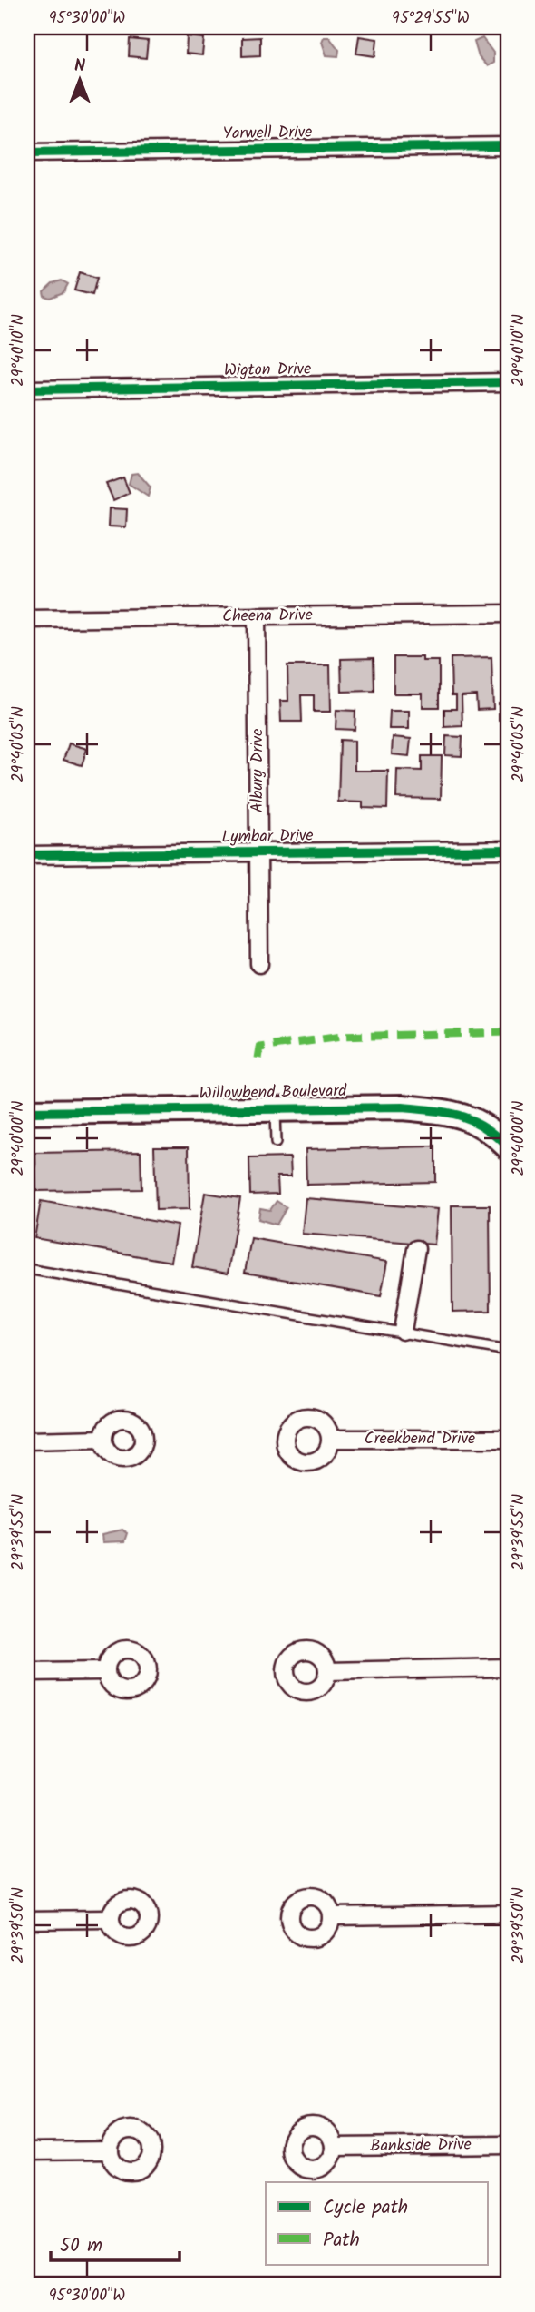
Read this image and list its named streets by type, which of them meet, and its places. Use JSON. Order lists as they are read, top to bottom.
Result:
{
  "streets": {
    "street": [
      "Yarwell Drive",
      "Wigton Drive",
      "Cheena Drive",
      "Albury Drive",
      "Lymbar Drive",
      "Willowbend Boulevard",
      "Creekbend Drive",
      "Bankside Drive"
    ]
  },
  "crossings": [
    ["Cheena Drive", "Albury Drive"],
    ["Albury Drive", "Lymbar Drive"]
  ],
  "legend": ["Cycle path", "Path"],
  "scale_bar": "50 m",
  "north": "top",
  "coordinates": [
    "95°30'00\"W",
    "95°29'55\"W",
    "29°40'10\"N",
    "29°40'05\"N",
    "29°40'00\"N",
    "29°39'55\"N",
    "29°39'50\"N"
  ]
}
